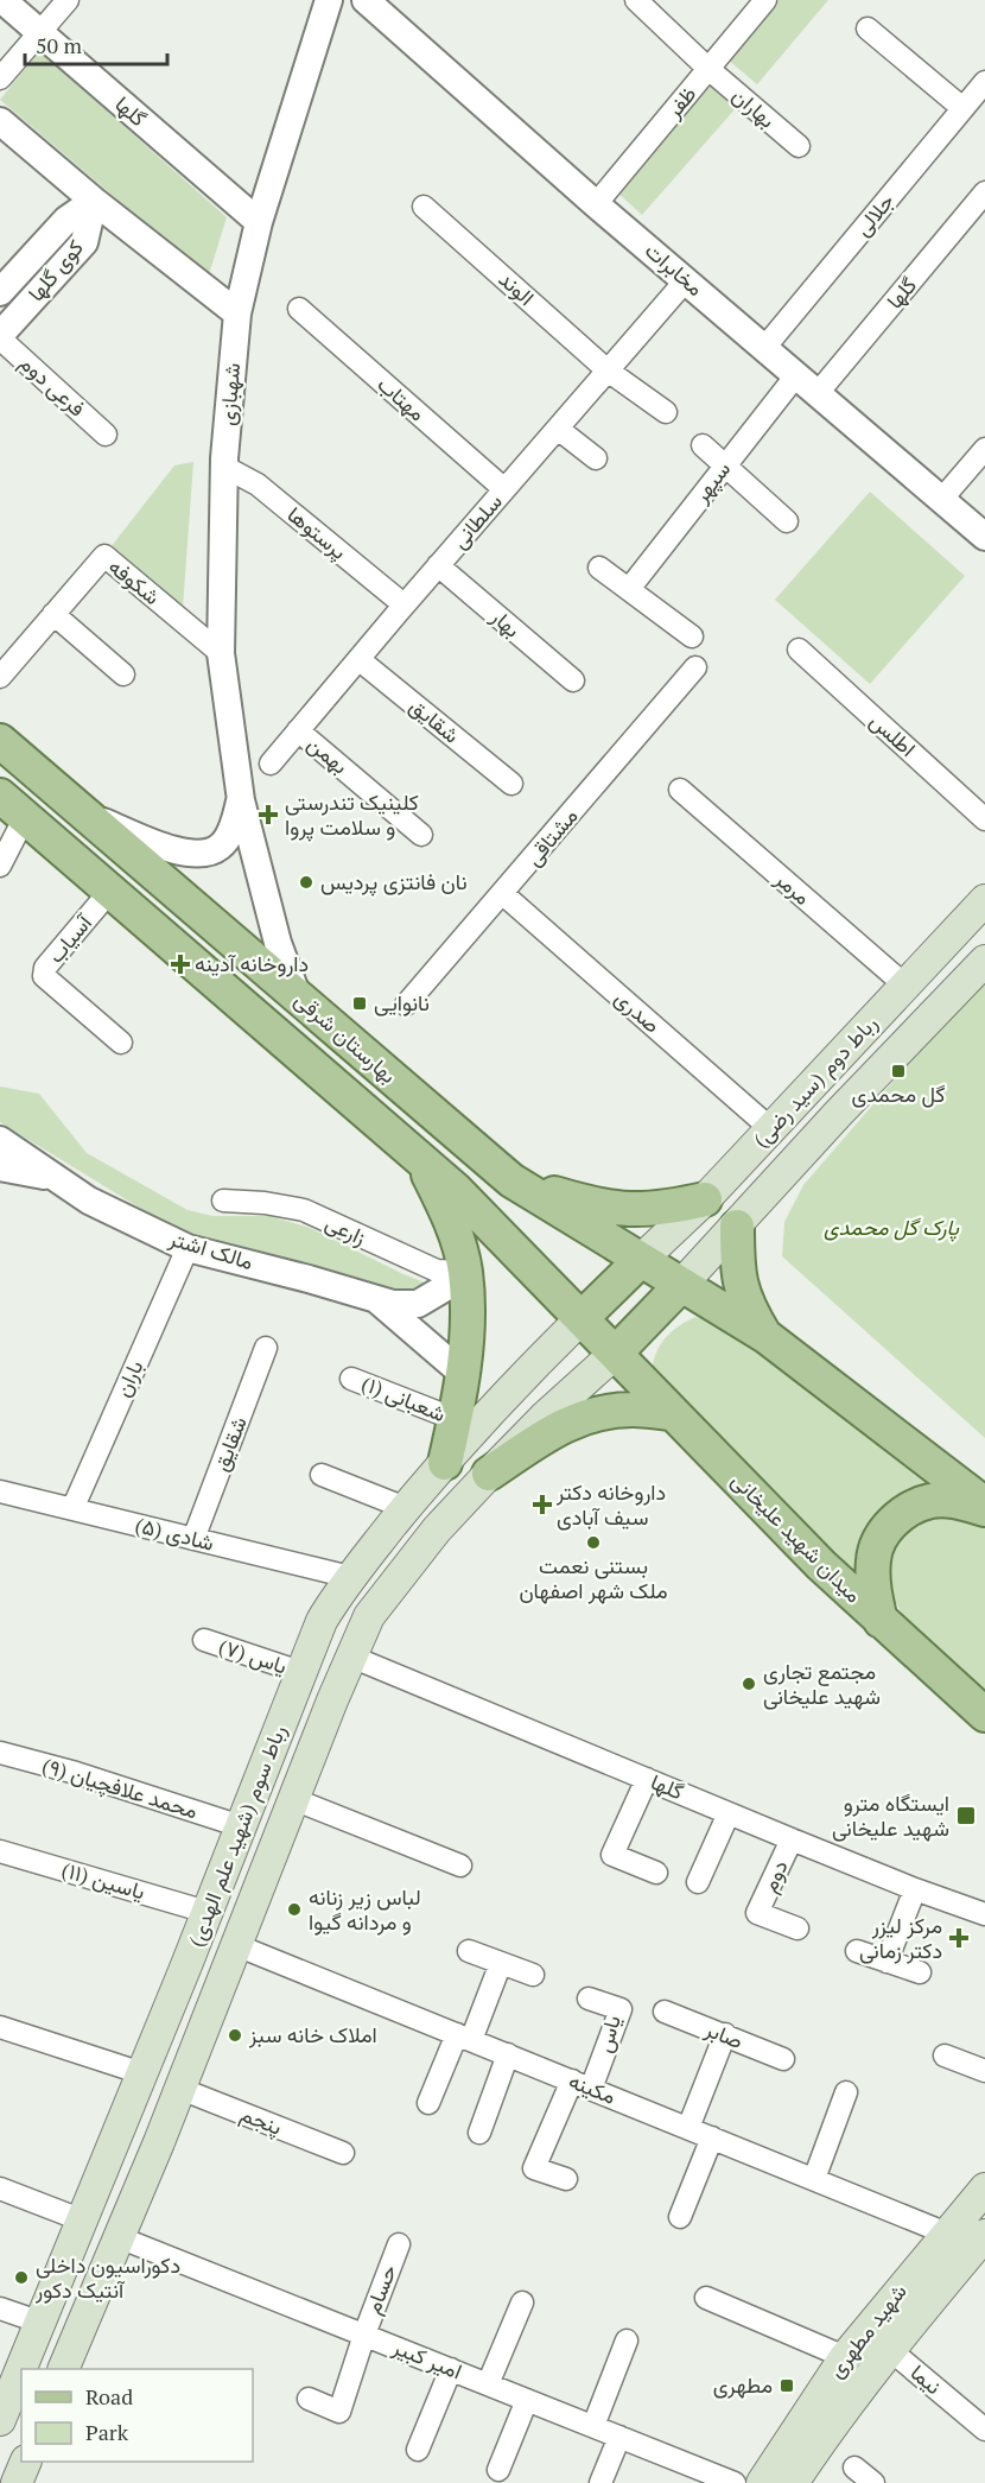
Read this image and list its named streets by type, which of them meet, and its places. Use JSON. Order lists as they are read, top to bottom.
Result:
{
  "streets": {
    "main road": [
      "بهارستان شرقی",
      "رباط دوم (سید رضی)",
      "میدان شهید علیخانی",
      "رباط سوم (شهید علم الهدی)",
      "شهید مطهری"
    ],
    "street": [
      "ظفر",
      "بهاران",
      "گلها",
      "جلالی",
      "مخابرات",
      "کوی گلها",
      "الوند",
      "فرعی دوم",
      "شهبازی",
      "مهتاب",
      "سپهر",
      "سلطانی",
      "پرستوها",
      "شکوفه",
      "بهار",
      "شقایق",
      "اطلس",
      "بهمن",
      "مشتاقی",
      "مرمر",
      "آسیاب",
      "صدری",
      "زارعی",
      "مالک اشتر",
      "باران",
      "شعبانی (۱)",
      "شادی (۵)",
      "یاس (۷)",
      "محمد علافچیان (۹)",
      "دوم",
      "یاسین (۱۱)",
      "یاس",
      "صابر",
      "مکینه",
      "پنجم",
      "حسام",
      "امیر کبیر",
      "نیما"
    ]
  },
  "crossings": [
    ["ظفر", "بهاران"],
    ["ظفر", "مخابرات"],
    ["گلها", "مخابرات"],
    ["گلها", "شهبازی"],
    ["گلها", "رباط سوم (شهید علم الهدی)"],
    ["گلها", "دوم"],
    ["جلالی", "مخابرات"],
    ["مخابرات", "سپهر"],
    ["مخابرات", "سلطانی"],
    ["کوی گلها", "فرعی دوم"],
    ["الوند", "سلطانی"],
    ["شهبازی", "پرستوها"],
    ["شهبازی", "شکوفه"],
    ["شهبازی", "بهارستان شرقی"],
    ["مهتاب", "سلطانی"],
    ["سلطانی", "پرستوها"],
    ["سلطانی", "بهار"],
    ["سلطانی", "شقایق"],
    ["سلطانی", "بهمن"],
    ["شقایق", "شادی (۵)"],
    ["مشتاقی", "صدری"],
    ["مرمر", "رباط دوم (سید رضی)"],
    ["آسیاب", "بهارستان شرقی"],
    ["صدری", "رباط دوم (سید رضی)"],
    ["بهارستان شرقی", "رباط دوم (سید رضی)"],
    ["بهارستان شرقی", "میدان شهید علیخانی"],
    ["بهارستان شرقی", "رباط سوم (شهید علم الهدی)"],
    ["مالک اشتر", "باران"],
    ["باران", "شادی (۵)"],
    ["شادی (۵)", "رباط سوم (شهید علم الهدی)"],
    ["میدان شهید علیخانی", "رباط سوم (شهید علم الهدی)"],
    ["یاس (۷)", "رباط سوم (شهید علم الهدی)"],
    ["محمد علافچیان (۹)", "رباط سوم (شهید علم الهدی)"],
    ["رباط سوم (شهید علم الهدی)", "یاسین (۱۱)"],
    ["رباط سوم (شهید علم الهدی)", "مکینه"],
    ["رباط سوم (شهید علم الهدی)", "پنجم"],
    ["رباط سوم (شهید علم الهدی)", "امیر کبیر"],
    ["یاس", "مکینه"],
    ["مکینه", "شهید مطهری"],
    ["حسام", "امیر کبیر"],
    ["شهید مطهری", "نیما"]
  ],
  "parks": ["پارک گل محمدی"],
  "places": {
    "health": [
      "کلینیک تندرستی و سلامت پروا",
      "داروخانه آدینه",
      "داروخانه دکتر سیف آبادی",
      "مرکز لیزر دکتر زمانی"
    ],
    "other": [
      "نان فانتزی پردیس",
      "بستنی نعمت ملک شهر اصفهان",
      "مجتمع تجاری شهید علیخانی",
      "لباس زیر زنانه و مردانه گیوا",
      "املاک خانه سبز",
      "دکوراسیون داخلی آنتیک دکور"
    ],
    "transit": [
      "نانوایی",
      "گل محمدی",
      "ایستگاه مترو شهید علیخانی",
      "مطهری"
    ]
  },
  "legend": ["Road", "Park"],
  "scale_bar": "50 m"
}
